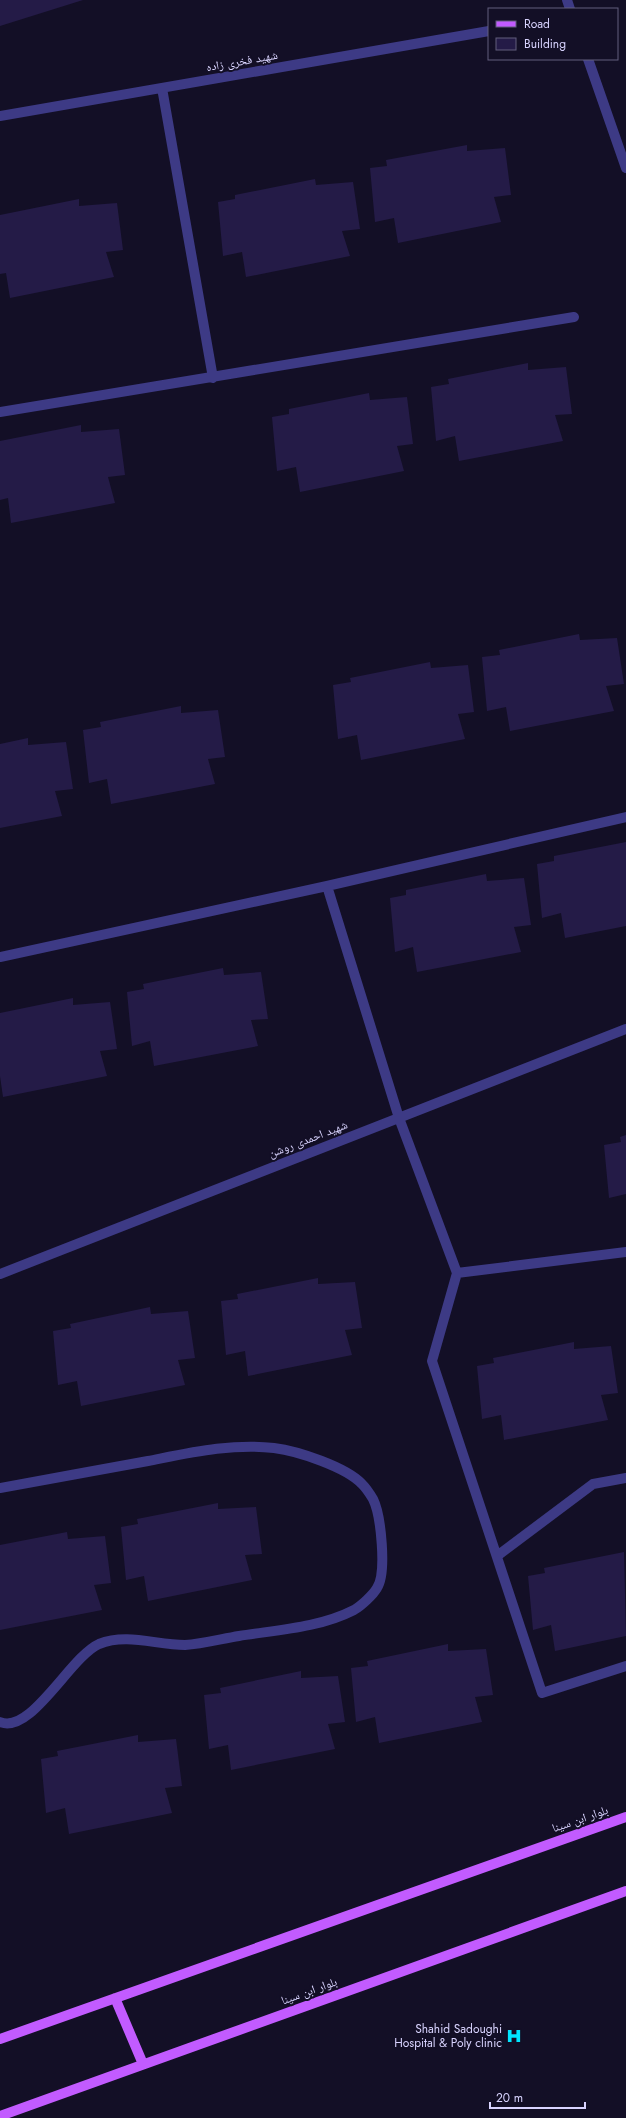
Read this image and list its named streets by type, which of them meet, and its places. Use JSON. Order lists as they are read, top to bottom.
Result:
{
  "streets": {
    "main road": ["بلوار ابن سینا"],
    "street": ["شهید فخری زاده", "شهید احمدی روشن"]
  },
  "places": {
    "hospital": ["Shahid Sadoughi Hospital & Poly clinic"]
  },
  "legend": ["Road", "Building"],
  "scale_bar": "20 m"
}
